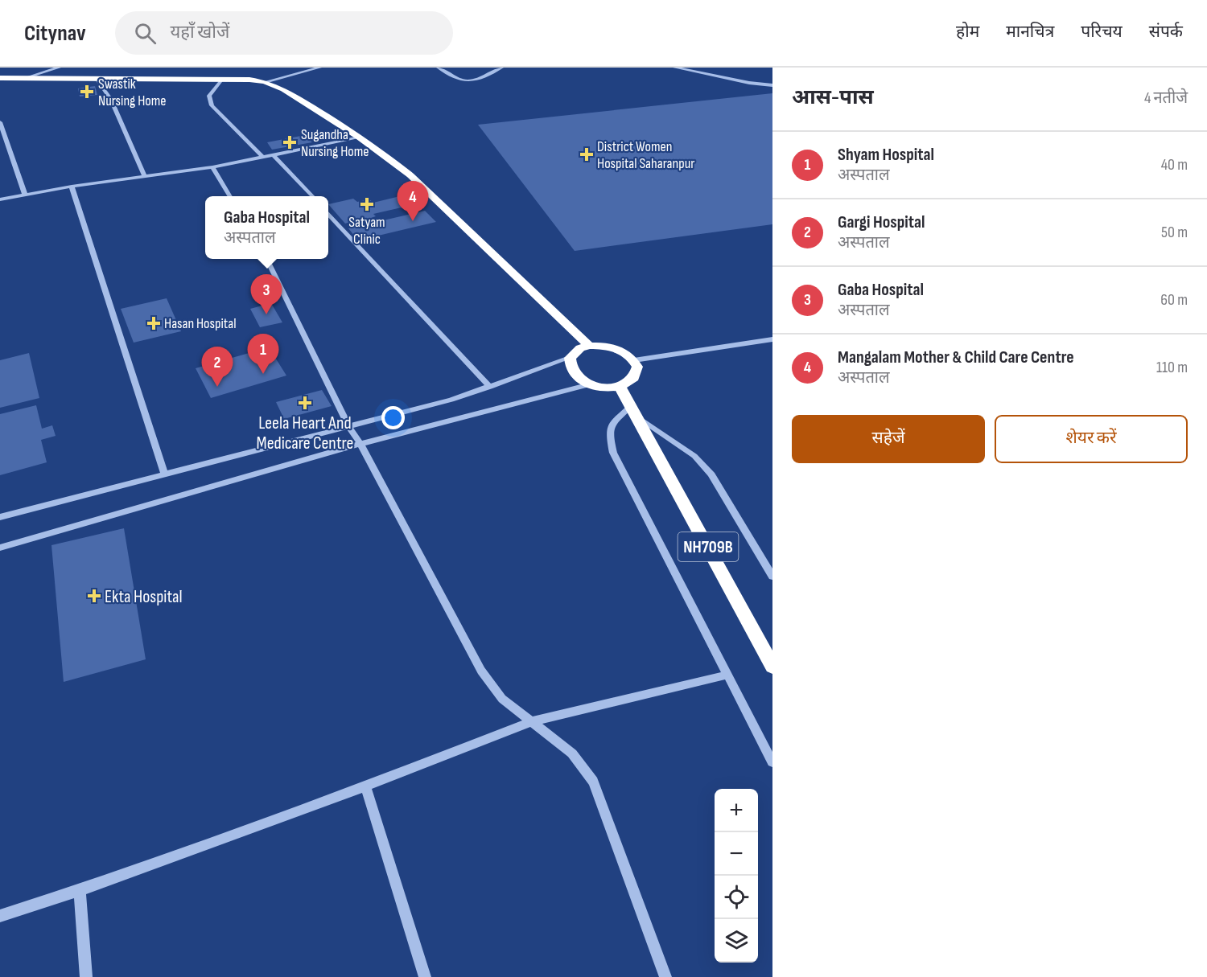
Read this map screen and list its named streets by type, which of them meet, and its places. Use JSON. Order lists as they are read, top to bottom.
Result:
{
  "streets": {
    "highway": ["NH709B"]
  },
  "places": {
    "health": [
      "Swastik Nursing Home",
      "Sugandha Nursing Home",
      "District Women Hospital Saharanpur",
      "Satyam Clinic",
      "Hasan Hospital",
      "Leela Heart And Medicare Centre",
      "Ekta Hospital"
    ]
  },
  "page": {
    "header": "Citynav",
    "search": "यहाँ खोजें",
    "nav": [
      "होम",
      "मानचित्र",
      "परिचय",
      "संपर्क"
    ],
    "heading": ["आस-पास", "4 नतीजे"],
    "list": [
      {
        "mark": "1",
        "name": "Shyam Hospital",
        "note": "अस्पताल",
        "value": "40 m"
      },
      {
        "mark": "2",
        "name": "Gargi Hospital",
        "note": "अस्पताल",
        "value": "50 m"
      },
      {
        "mark": "3",
        "name": "Gaba Hospital",
        "note": "अस्पताल",
        "value": "60 m"
      },
      {
        "mark": "4",
        "name": "Mangalam Mother & Child Care Centre",
        "note": "अस्पताल",
        "value": "110 m"
      }
    ],
    "pins": [
      "4",
      "3",
      "1",
      "2"
    ],
    "popup": ["Gaba Hospital", "अस्पताल"],
    "buttons": ["सहेजें", "शेयर करें"],
    "map_buttons": ["+", "−"]
  }
}
